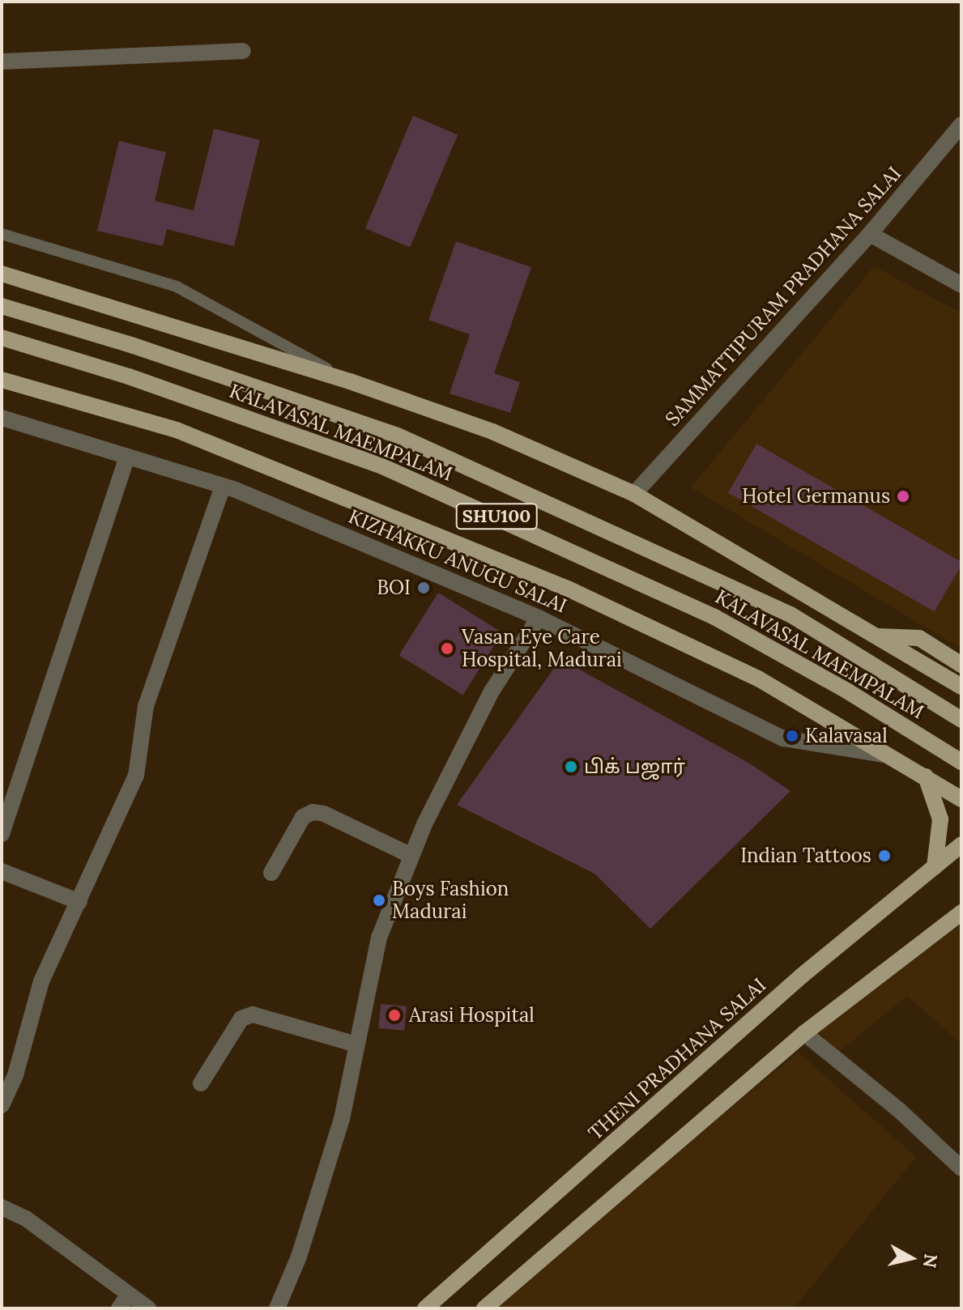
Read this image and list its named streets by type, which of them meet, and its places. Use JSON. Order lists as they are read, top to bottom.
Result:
{
  "streets": {
    "main road": ["KALAVASAL MAEMPALAM", "SHU100", "THENI PRADHANA SALAI"],
    "street": ["SAMMATTIPURAM PRADHANA SALAI", "KIZHAKKU ANUGU SALAI"]
  },
  "places": [
    "Hotel Germanus",
    "BOI",
    "Vasan Eye Care Hospital, Madurai",
    "Kalavasal",
    "பிக் பஜார்",
    "Indian Tattoos",
    "Boys Fashion Madurai",
    "Arasi Hospital"
  ],
  "north": "right"
}
